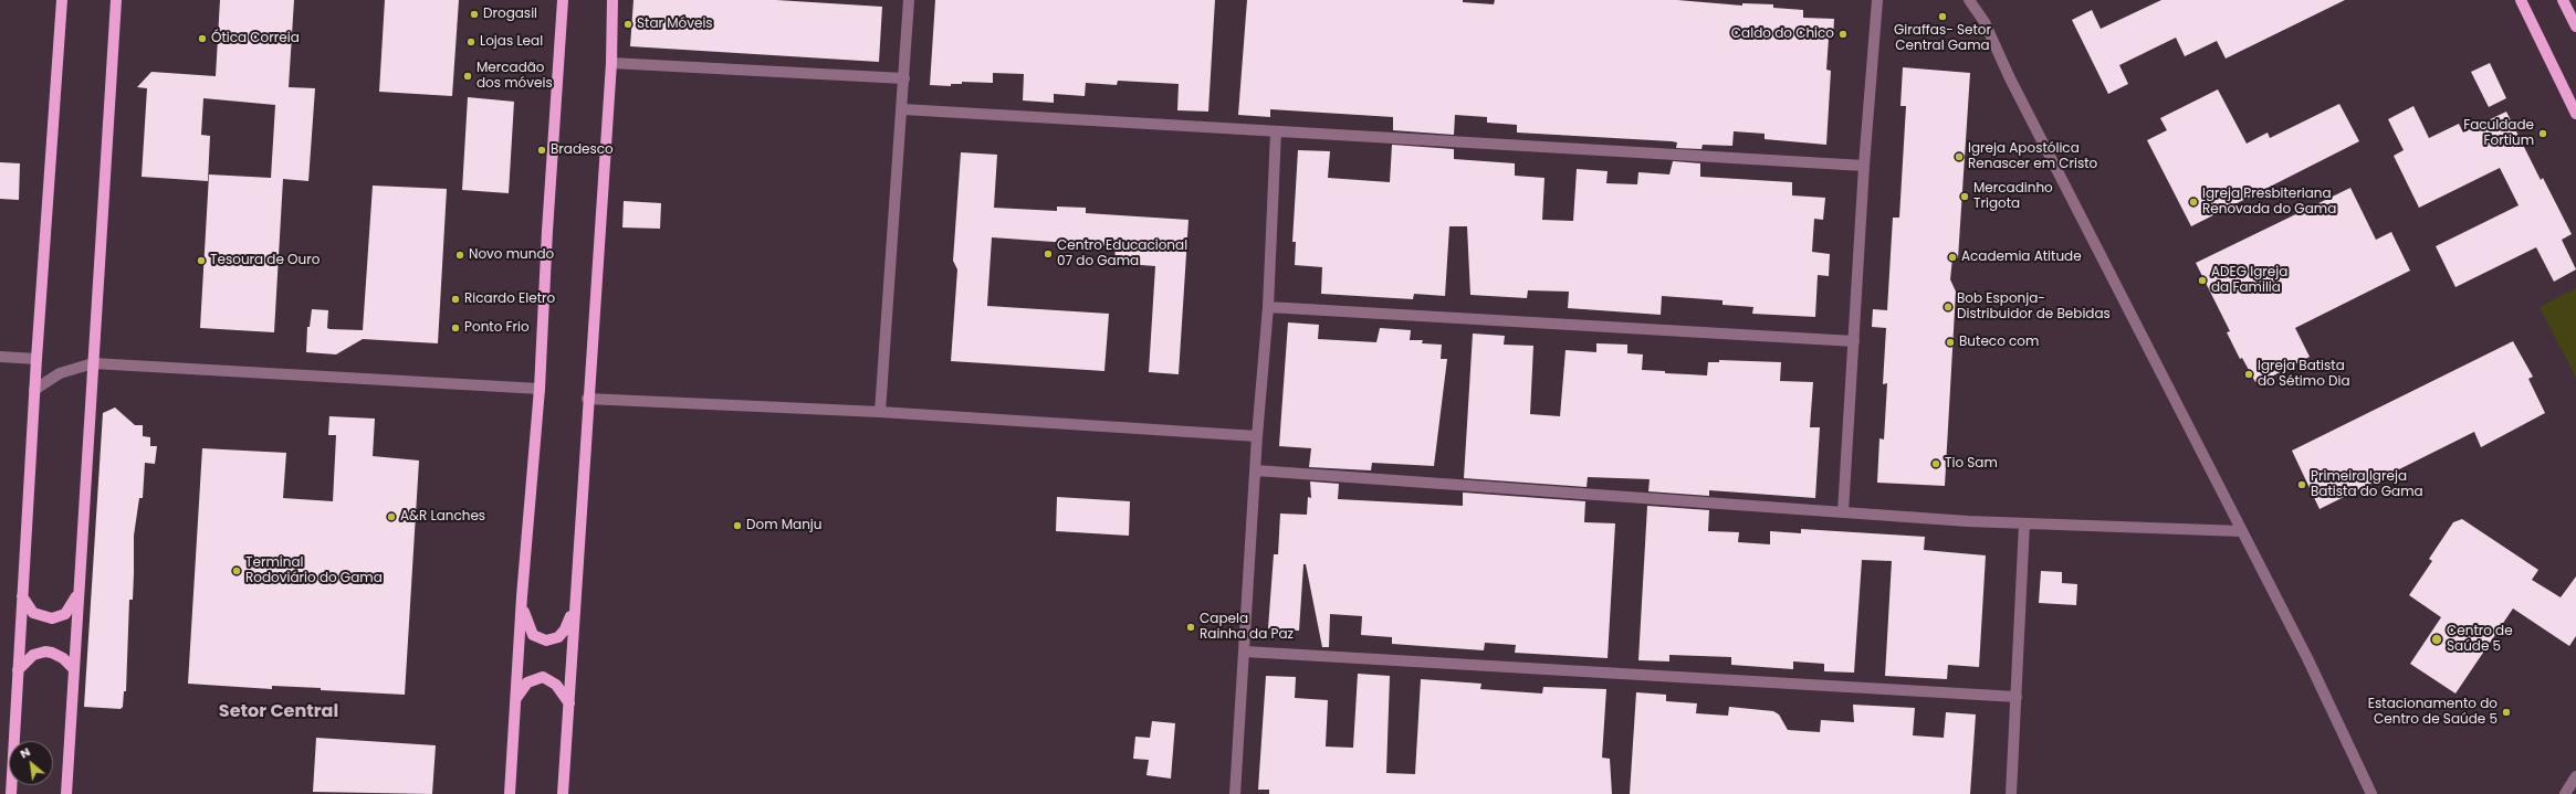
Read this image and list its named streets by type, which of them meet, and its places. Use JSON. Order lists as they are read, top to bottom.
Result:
{
  "districts": ["Setor Central"],
  "places": [
    "Drogasil",
    "Giraffas- Setor Central Gama",
    "Star Móveis",
    "Caldo do Chico",
    "Ótica Correia",
    "Lojas Leal",
    "Mercadão dos móveis",
    "Faculdade Fortium",
    "Bradesco",
    "Igreja Apostólica Renascer em Cristo",
    "Mercadinho Trigota",
    "Igreja Presbiteriana Renovada do Gama",
    "Centro Educacional 07 do Gama",
    "Novo mundo",
    "Academia Atitude",
    "Tesoura de Ouro",
    "ADEG Igreja da Familia",
    "Ricardo Eletro",
    "Bob Esponja- Distribuidor de Bebidas",
    "Ponto Frio",
    "Buteco com",
    "Igreja Batista do Sétimo Dia",
    "Tio Sam",
    "Primeira Igreja Batista do Gama",
    "A&R Lanches",
    "Dom Manju",
    "Terminal Rodoviário do Gama",
    "Capela Rainha da Paz",
    "Centro de Saúde 5",
    "Estacionamento do Centro de Saúde 5"
  ],
  "north": "top left"
}
